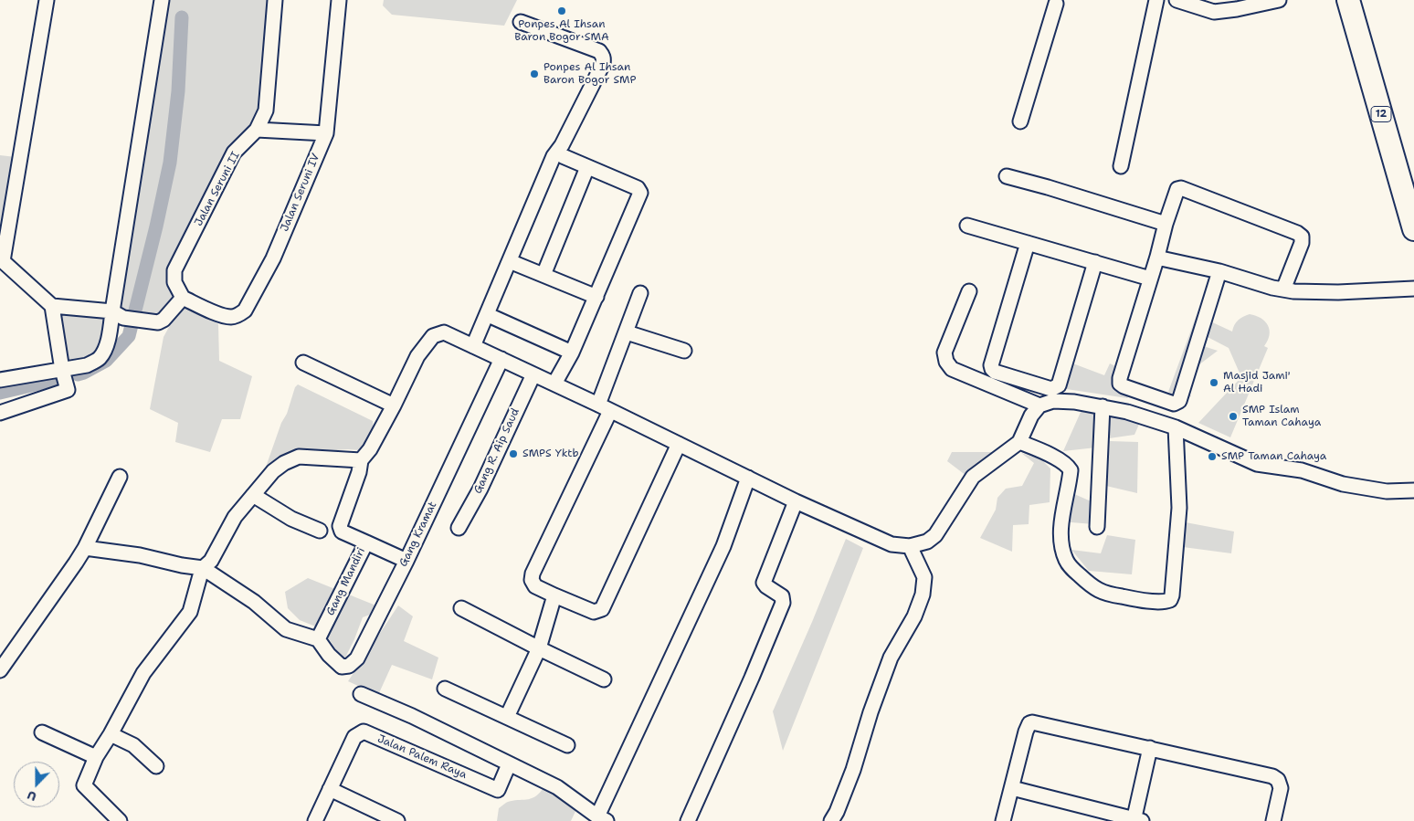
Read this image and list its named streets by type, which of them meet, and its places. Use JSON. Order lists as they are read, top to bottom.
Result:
{
  "streets": {
    "main road": ["12"],
    "street": [
      "Jalan Seruni II",
      "Jalan Seruni IV",
      "Gang R. Aip Saud",
      "Gang Kramat",
      "Gang Mandiri",
      "Jalan Palem Raya"
    ]
  },
  "crossings": [
    ["Jalan Seruni II", "Jalan Seruni IV"],
    ["Gang R. Aip Saud", "Gang Mandiri"],
    ["Gang Kramat", "Gang Mandiri"]
  ],
  "places": [
    "Ponpes Al Ihsan Baron Bogor SMA",
    "Ponpes Al Ihsan Baron Bogor SMP",
    "Masjid Jami' Al Hadi",
    "SMP Islam Taman Cahaya",
    "SMPS Yktb",
    "SMP Taman Cahaya"
  ],
  "north": "bottom"
}
